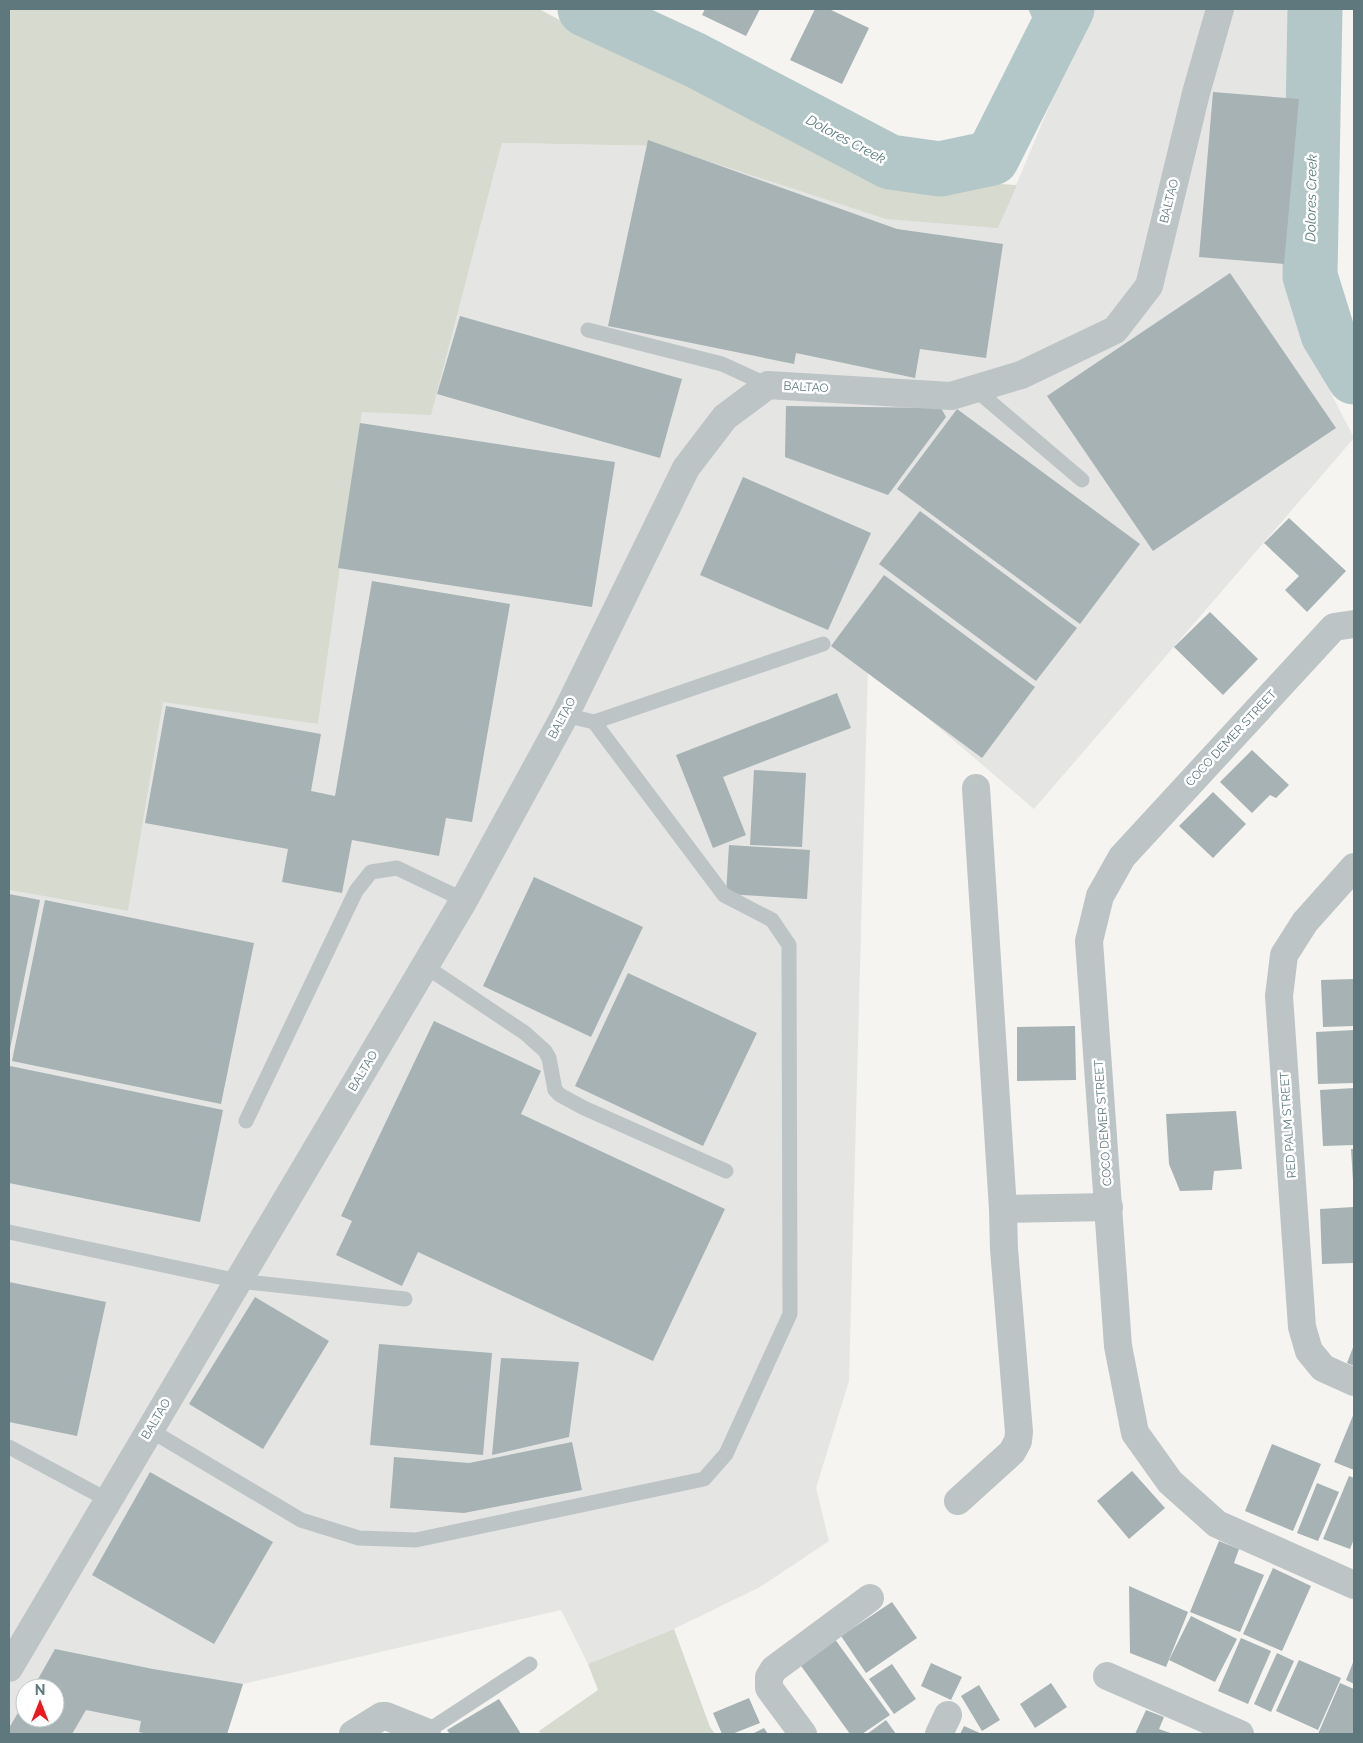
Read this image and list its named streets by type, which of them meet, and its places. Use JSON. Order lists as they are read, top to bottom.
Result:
{
  "streets": {
    "street": ["BALTAO", "COCO DEMER STREET", "RED PALM STREET"]
  },
  "water": ["Dolores Creek"],
  "north": "top"
}
